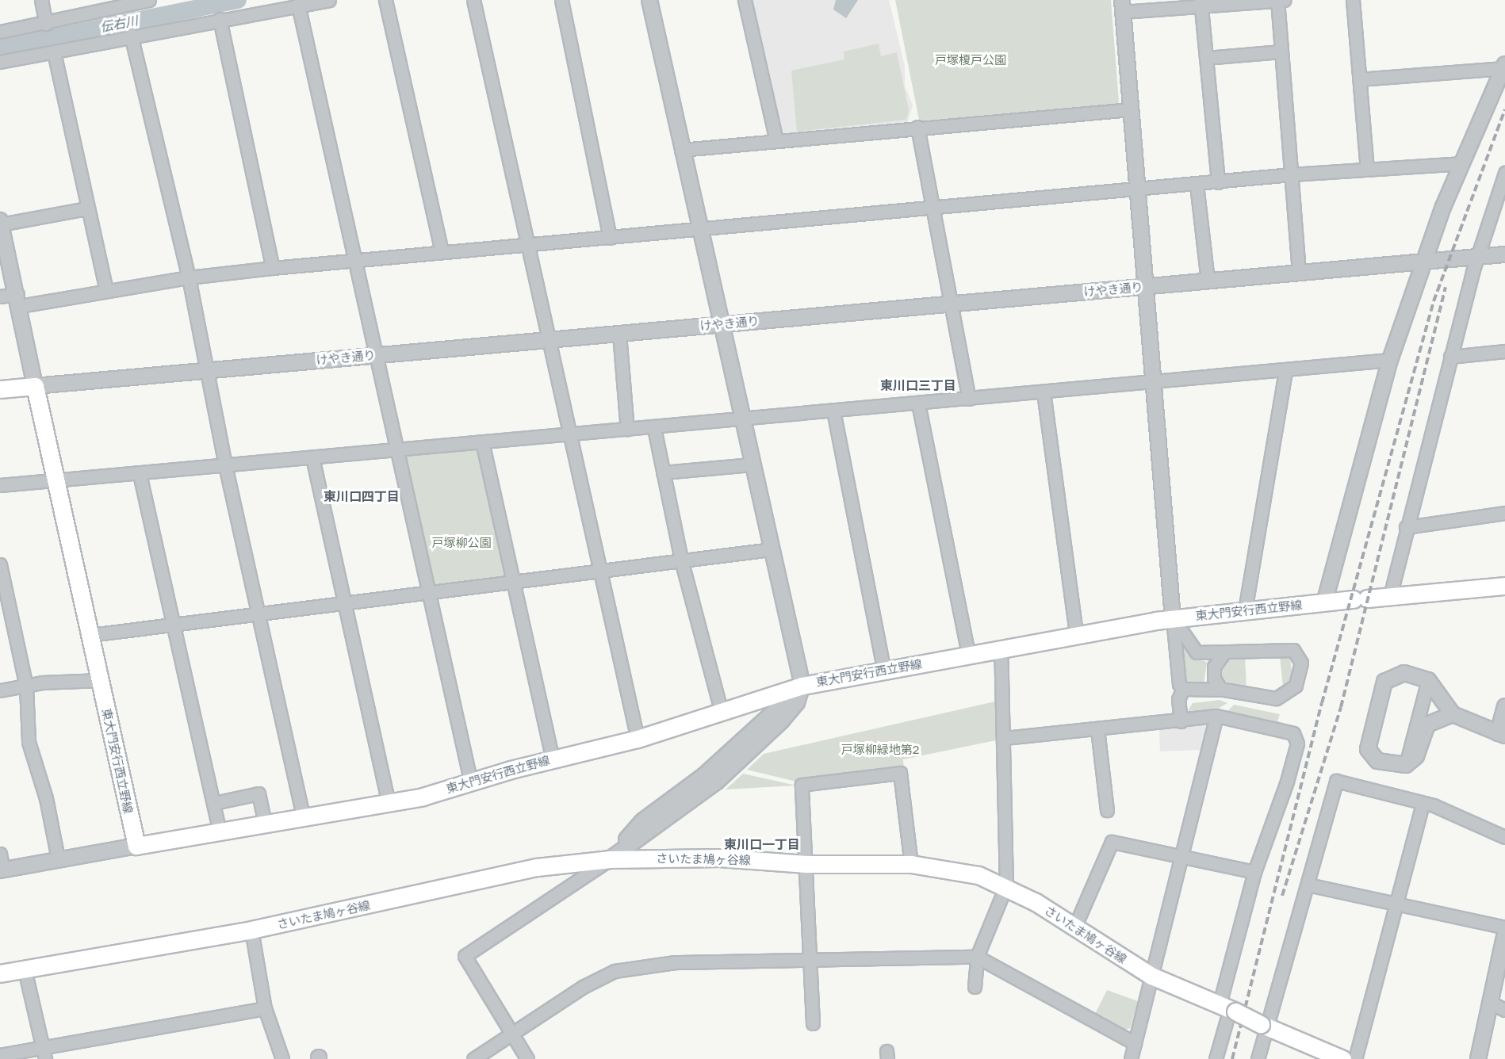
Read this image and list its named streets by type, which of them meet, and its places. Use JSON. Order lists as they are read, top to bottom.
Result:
{
  "streets": {
    "main road": ["東大門安行西立野線", "さいたま鳩ヶ谷線"],
    "street": ["けやき通り"]
  },
  "crossings": [
    ["けやき通り", "東大門安行西立野線"]
  ],
  "districts": ["東川口三丁目", "東川口四丁目", "東川口一丁目"],
  "water": ["伝右川"],
  "parks": ["戸塚榎戸公園", "戸塚柳公園", "戸塚柳緑地第2"]
}
